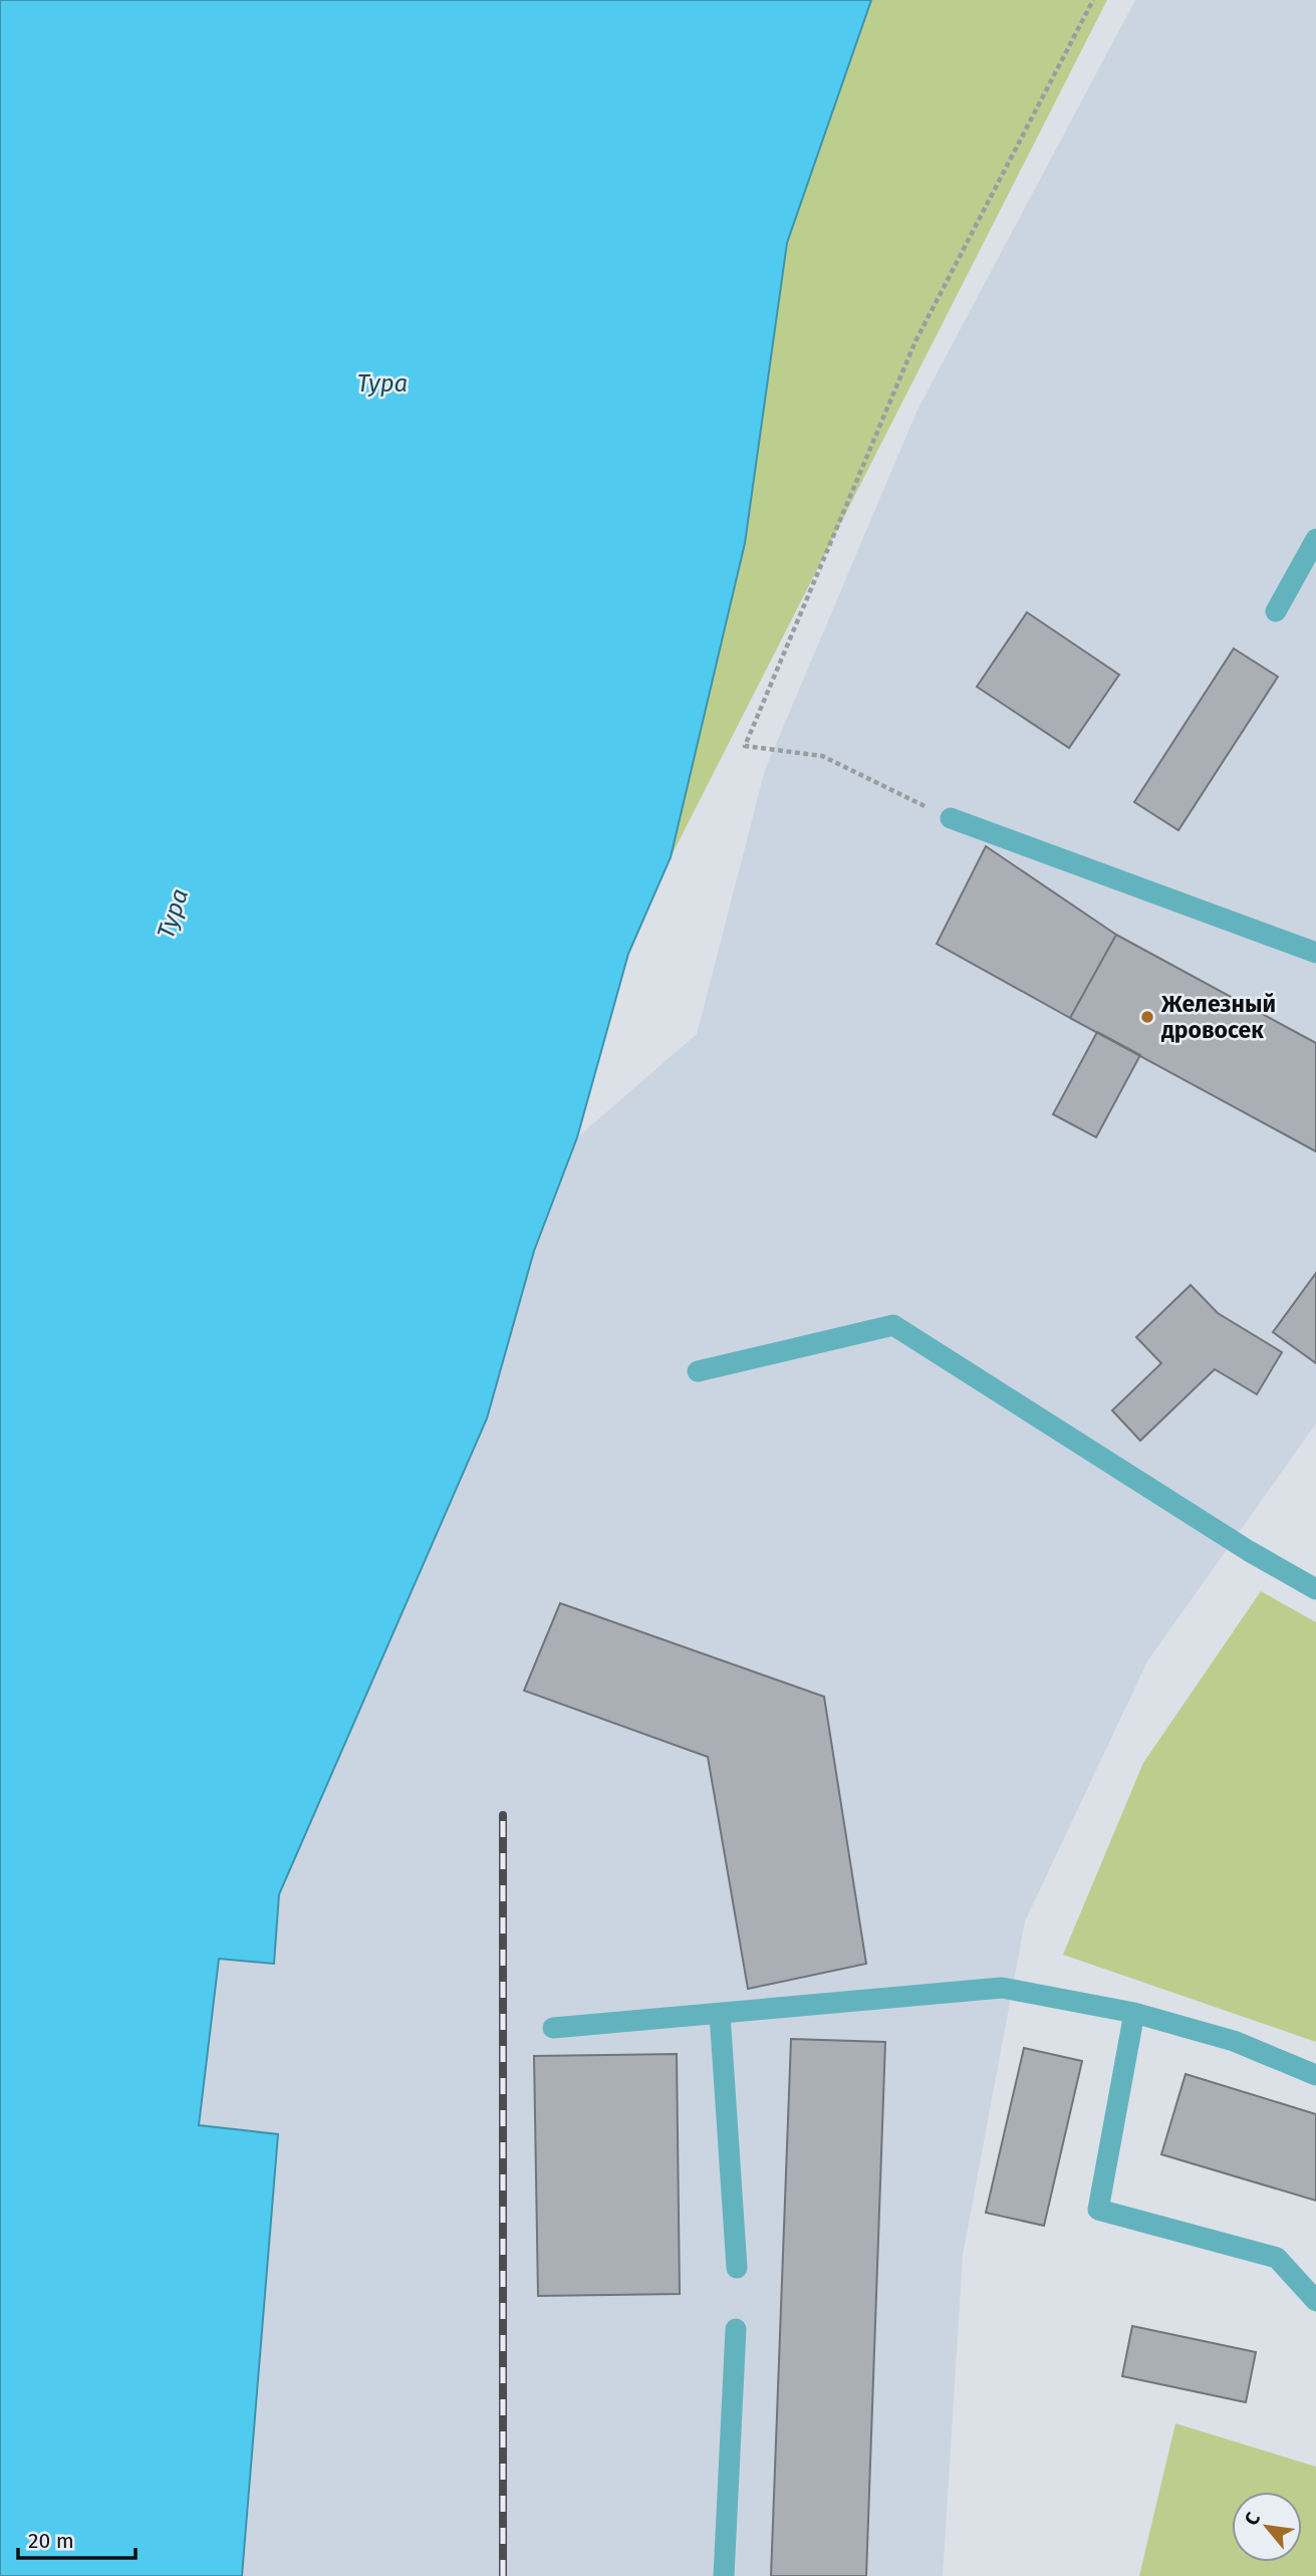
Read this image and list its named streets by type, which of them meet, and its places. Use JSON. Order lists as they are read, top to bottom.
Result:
{
  "water": ["Тура"],
  "places": ["Железный дровосек"],
  "scale_bar": "20 m",
  "north": "top left"
}
